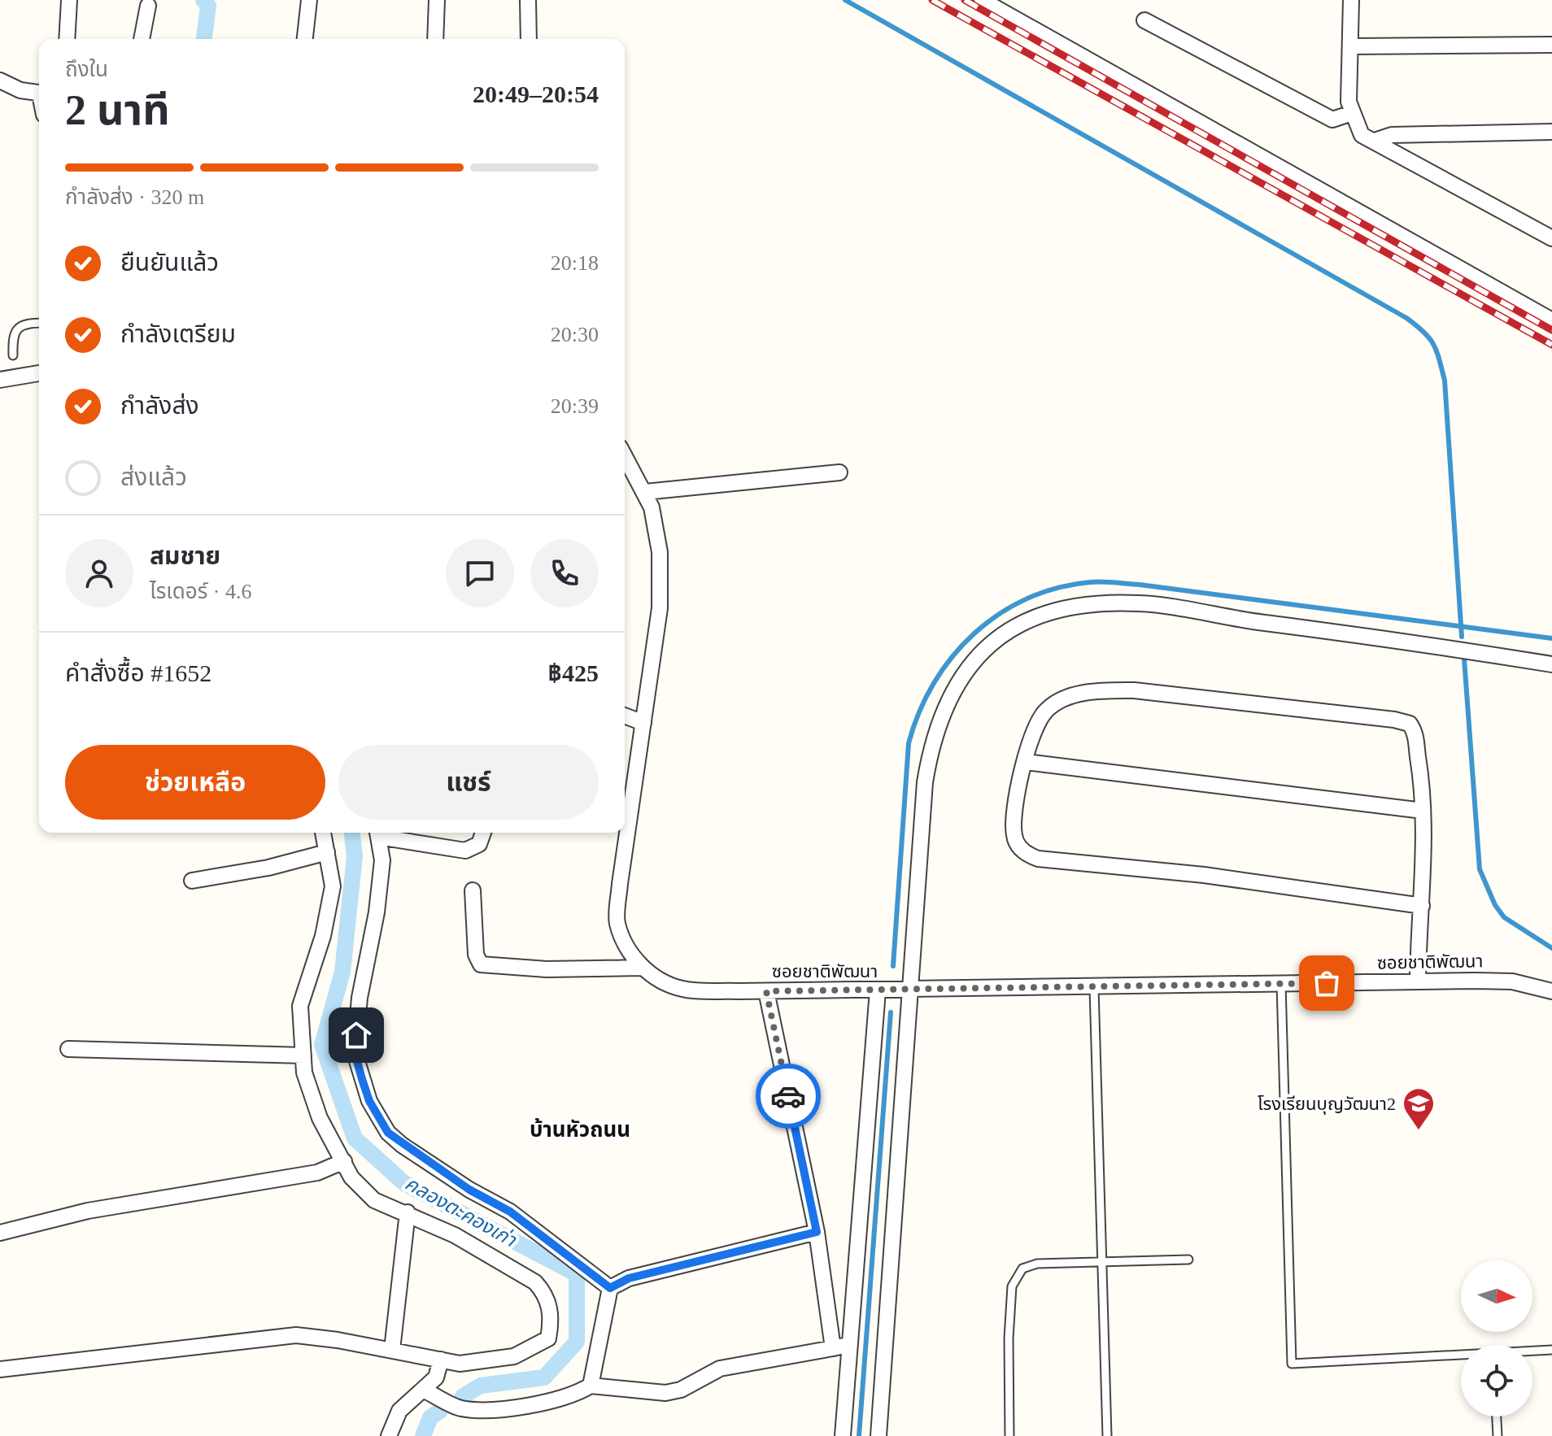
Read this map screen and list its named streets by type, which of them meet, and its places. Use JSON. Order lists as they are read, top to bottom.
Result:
{
  "streets": {
    "street": ["ซอยชาติพัฒนา"]
  },
  "districts": ["บ้านหัวถนน"],
  "water": ["คลองตะคองเก่า"],
  "places": {
    "school or university": ["โรงเรียนบุญวัฒนา2"]
  },
  "north": "right",
  "page": {
    "heading": ["2 นาที", "ถึงใน", "20:49–20:54"],
    "panel": [
      "สมชาย",
      "ไรเดอร์ · 4.6",
      "คำสั่งซื้อ #1652",
      "฿425"
    ],
    "bar": "กำลังส่ง · 320 m",
    "list": [
      ["ยืนยันแล้ว", "20:18"],
      ["กำลังเตรียม", "20:30"],
      ["กำลังส่ง", "20:39"],
      "ส่งแล้ว"
    ],
    "buttons": ["ช่วยเหลือ", "แชร์"]
  }
}
